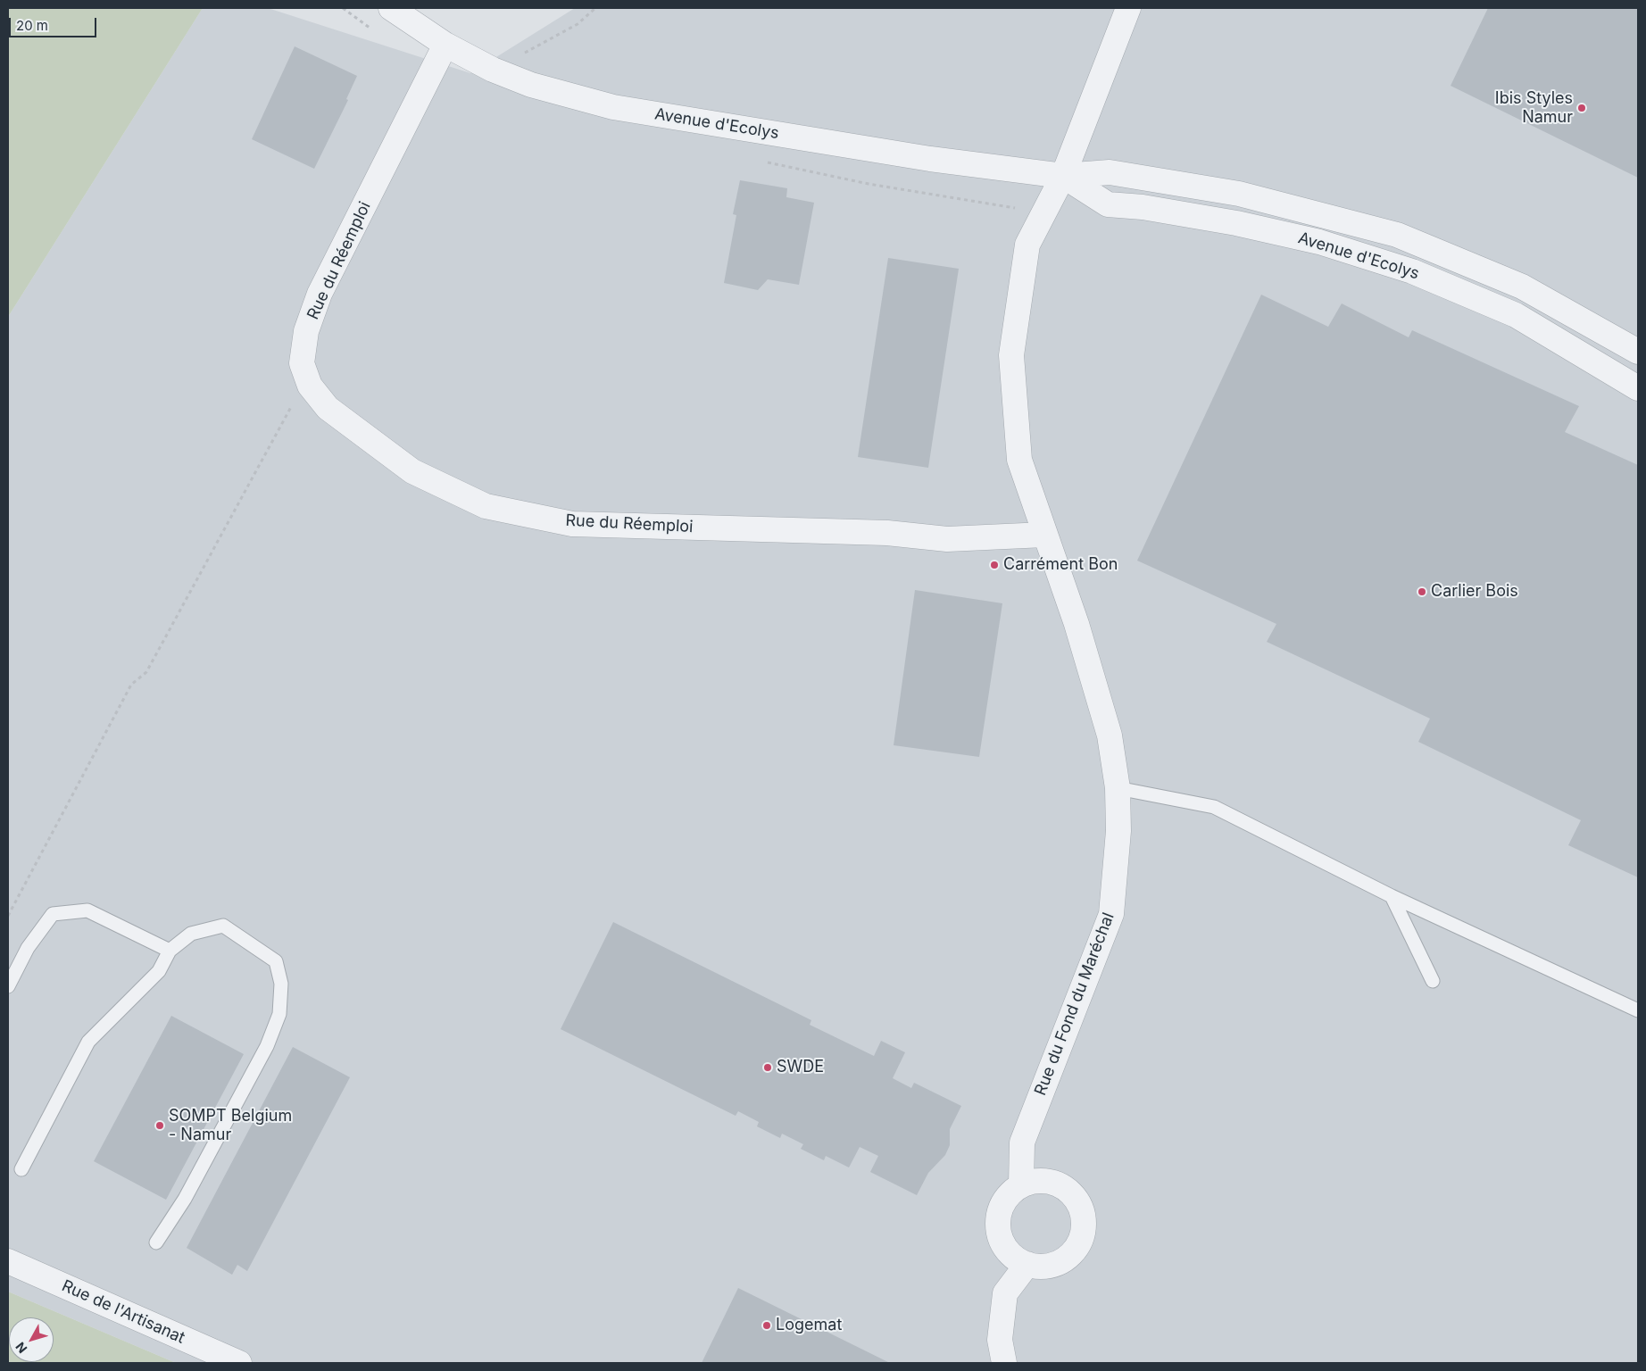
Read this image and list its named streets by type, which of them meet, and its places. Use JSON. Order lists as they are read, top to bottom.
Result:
{
  "streets": {
    "street": [
      "Avenue d'Ecolys",
      "Rue du Réemploi",
      "Rue du Fond du Maréchal",
      "Rue de l'Artisanat"
    ]
  },
  "crossings": [
    ["Avenue d'Ecolys", "Rue du Réemploi"],
    ["Avenue d'Ecolys", "Rue du Fond du Maréchal"],
    ["Rue du Réemploi", "Rue du Fond du Maréchal"]
  ],
  "places": [
    "Ibis Styles Namur",
    "Carrément Bon",
    "Carlier Bois",
    "SWDE",
    "SOMPT Belgium - Namur",
    "Logemat"
  ],
  "scale_bar": "20 m",
  "north": "bottom left"
}
